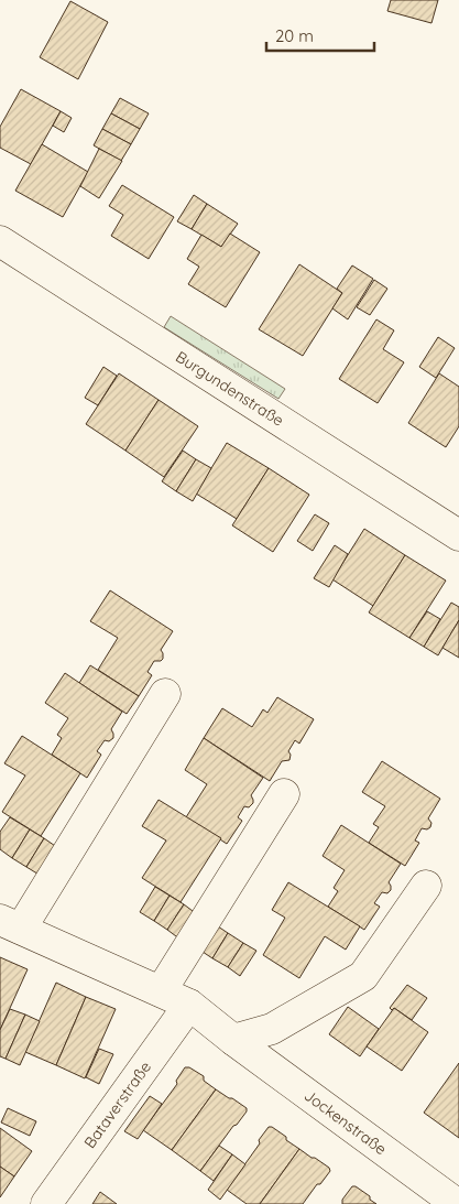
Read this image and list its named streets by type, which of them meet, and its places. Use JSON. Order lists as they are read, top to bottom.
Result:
{
  "streets": {
    "street": ["Burgundenstraße", "Bataverstraße", "Jockenstraße"]
  },
  "crossings": [
    ["Bataverstraße", "Jockenstraße"]
  ],
  "scale_bar": "20 m"
}
